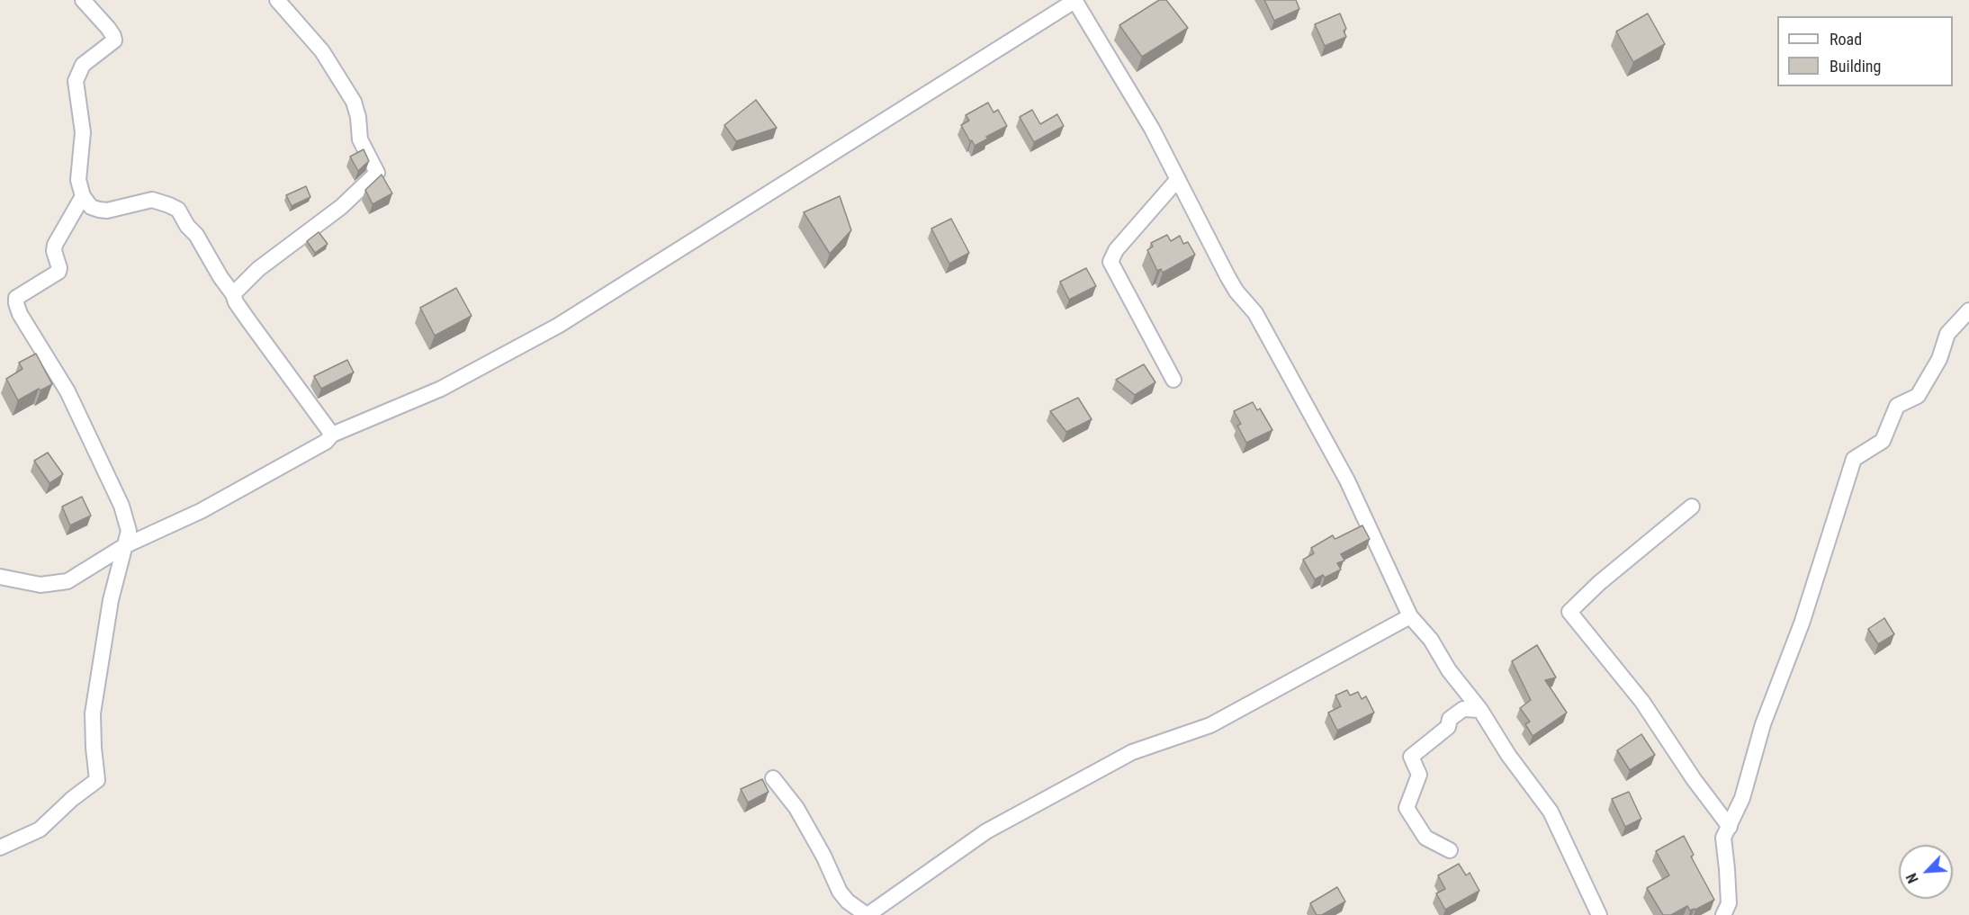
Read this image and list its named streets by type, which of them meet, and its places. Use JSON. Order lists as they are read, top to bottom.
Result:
{
  "legend": ["Road", "Building"],
  "north": "bottom left"
}
